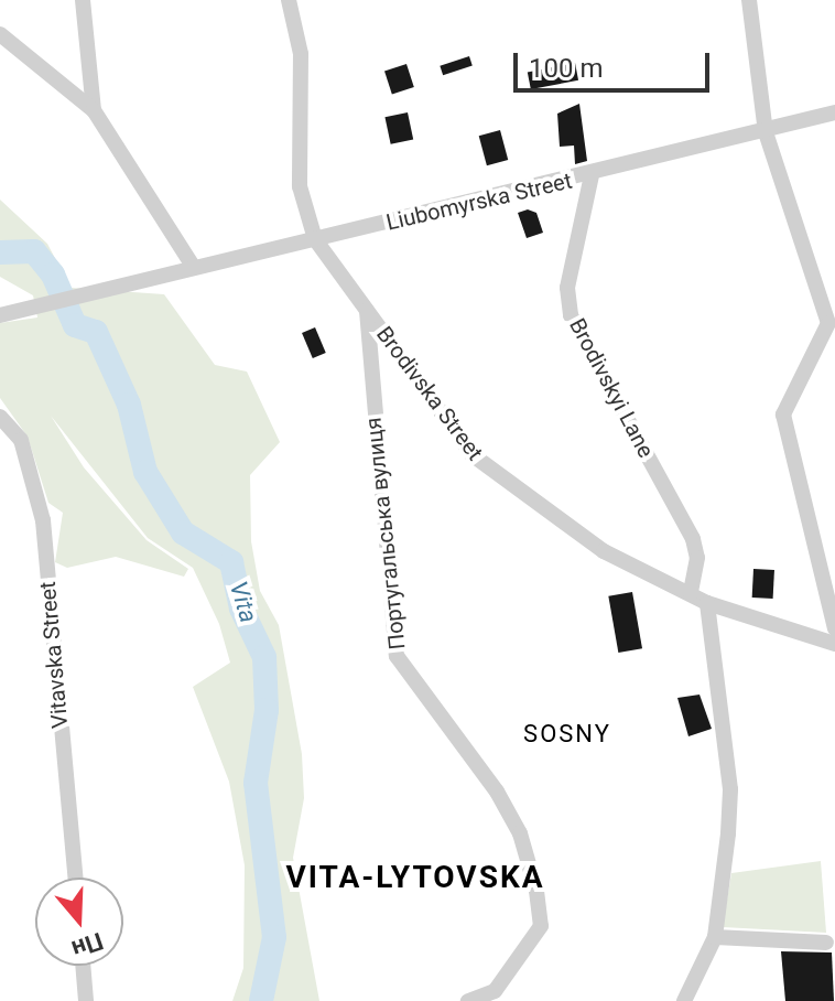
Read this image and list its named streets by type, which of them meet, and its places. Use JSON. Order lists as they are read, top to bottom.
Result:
{
  "streets": {
    "street": [
      "Liubomyrska Street",
      "Brodivskyi Lane",
      "Brodivska Street",
      "Португальська вулиця",
      "Vitavska Street"
    ]
  },
  "crossings": [
    ["Liubomyrska Street", "Brodivskyi Lane"],
    ["Liubomyrska Street", "Brodivska Street"],
    ["Brodivskyi Lane", "Brodivska Street"],
    ["Brodivska Street", "Португальська вулиця"]
  ],
  "districts": ["SOSNY", "VITA-LYTOVSKA"],
  "water": ["Vita"],
  "scale_bar": "100 m",
  "north": "bottom"
}
